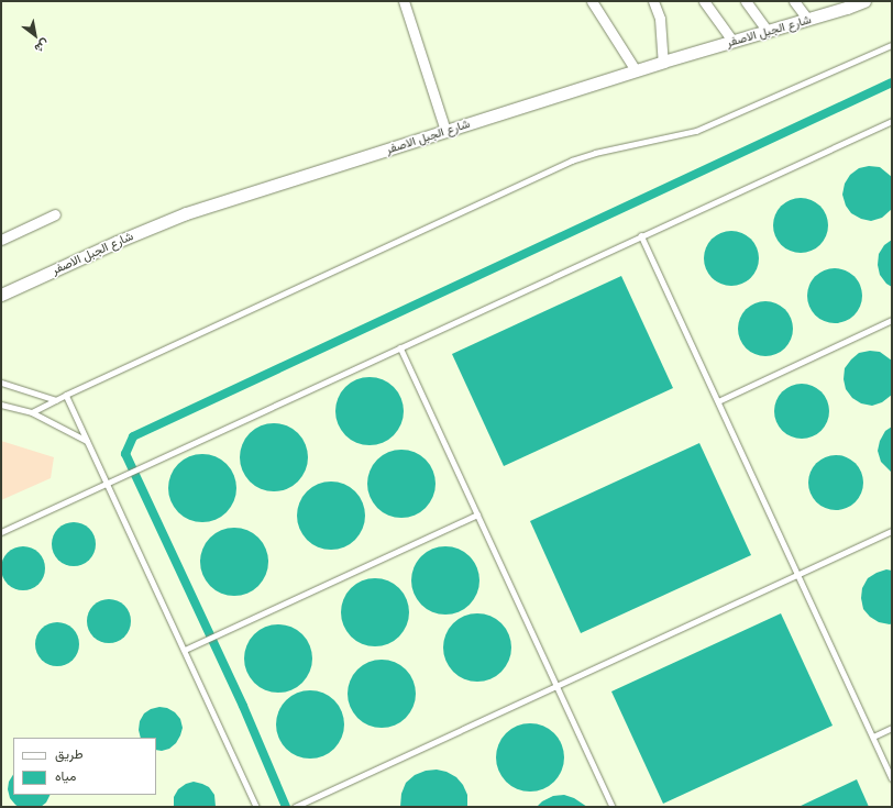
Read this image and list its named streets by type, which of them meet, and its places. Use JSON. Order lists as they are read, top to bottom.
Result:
{
  "streets": {
    "street": ["شارع الجبل الاصفر"]
  },
  "legend": ["طريق", "مياه"],
  "north": "bottom right"
}
